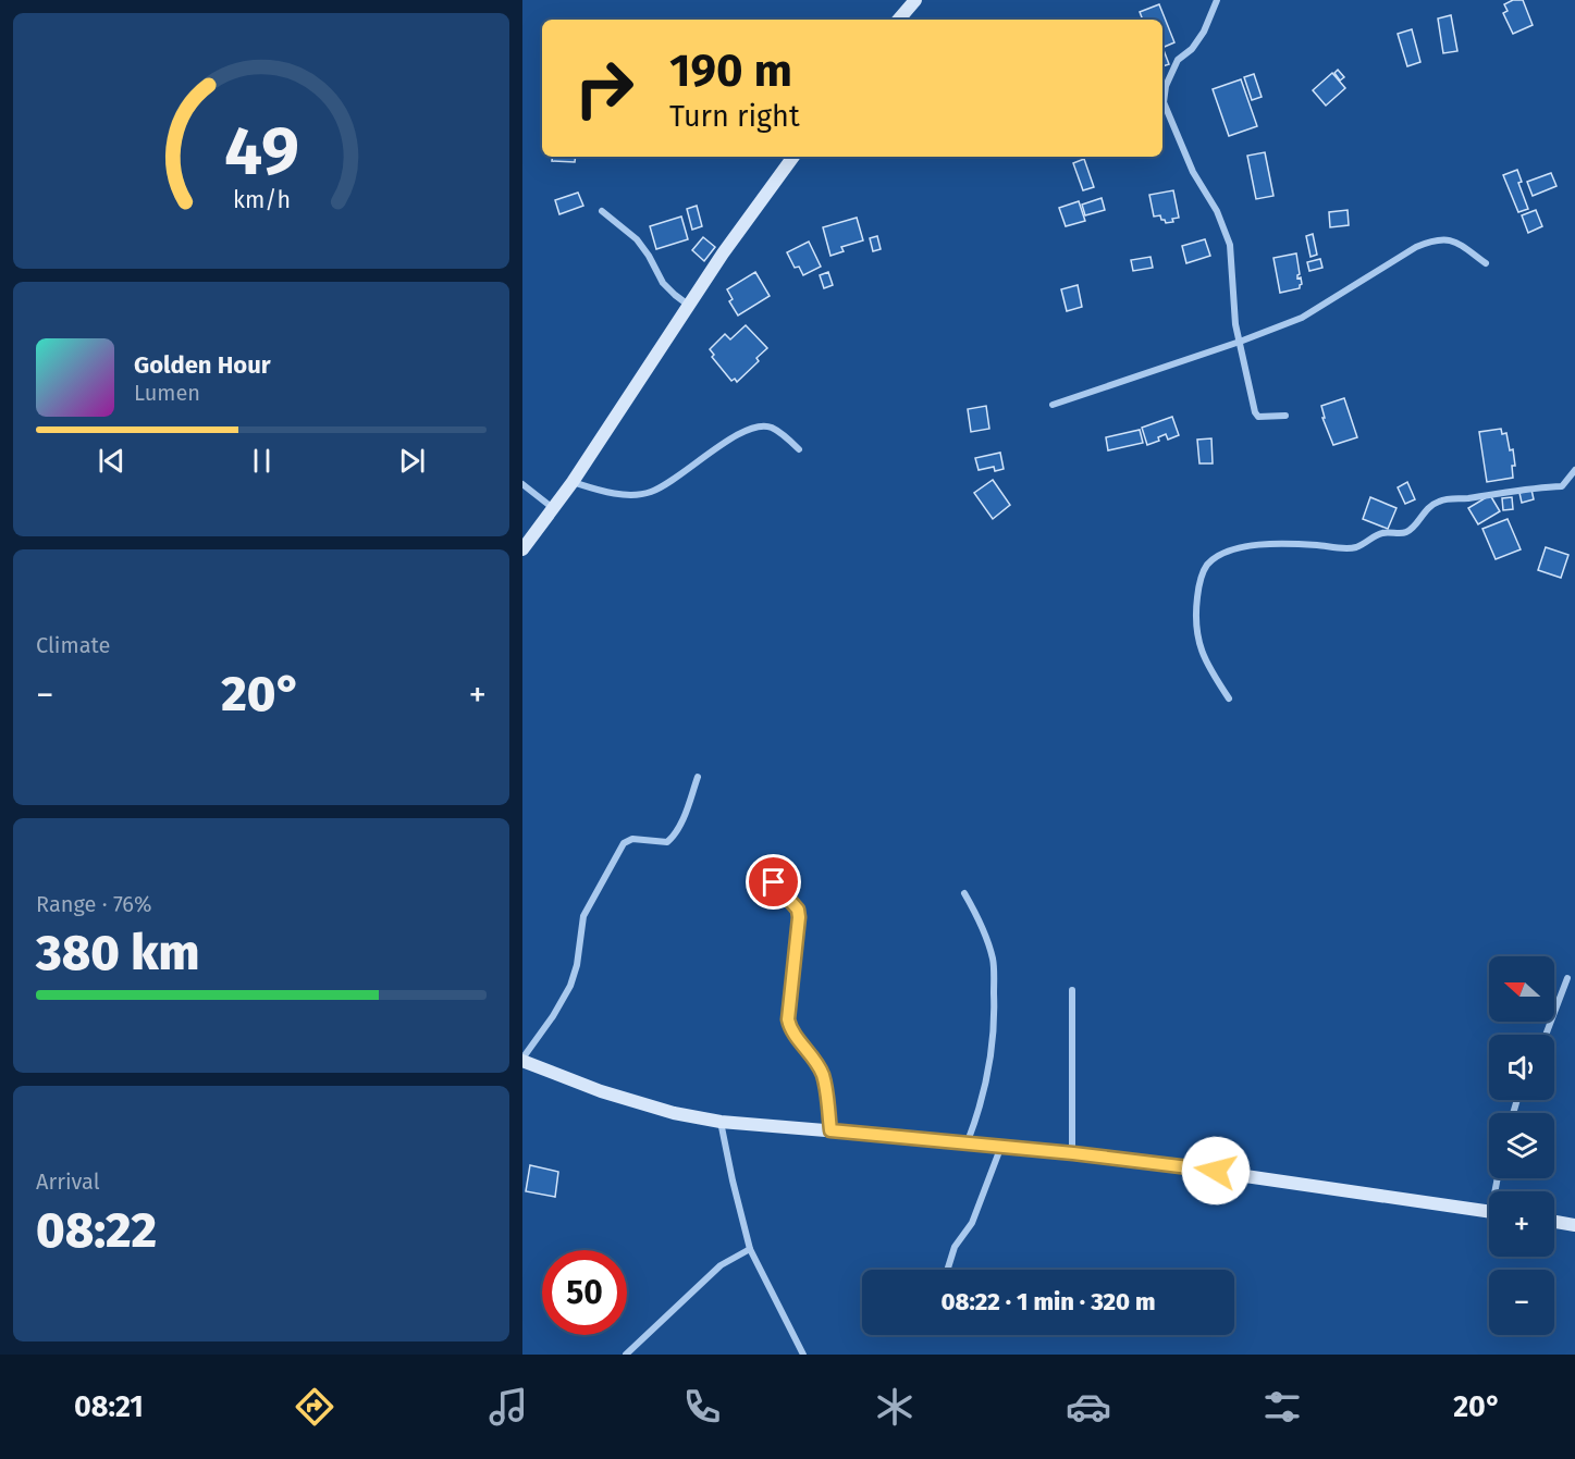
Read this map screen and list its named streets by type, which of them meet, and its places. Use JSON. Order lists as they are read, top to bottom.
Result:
{
  "north": "left",
  "page": {
    "turn": ["190 m", "Turn right"],
    "song": ["Golden Hour", "Lumen"],
    "tile": [
      "Climate",
      ["Range · 76%", "380 km"],
      ["Arrival", "08:22"]
    ],
    "heat": ["−", "20°", "+"],
    "map_buttons": ["+", "−"],
    "limit": "50",
    "trip": "08:22 · 1 min · 320 m",
    "tabs": ["08:21", "20°"],
    "gauge": ["49", "km/h"]
  }
}
